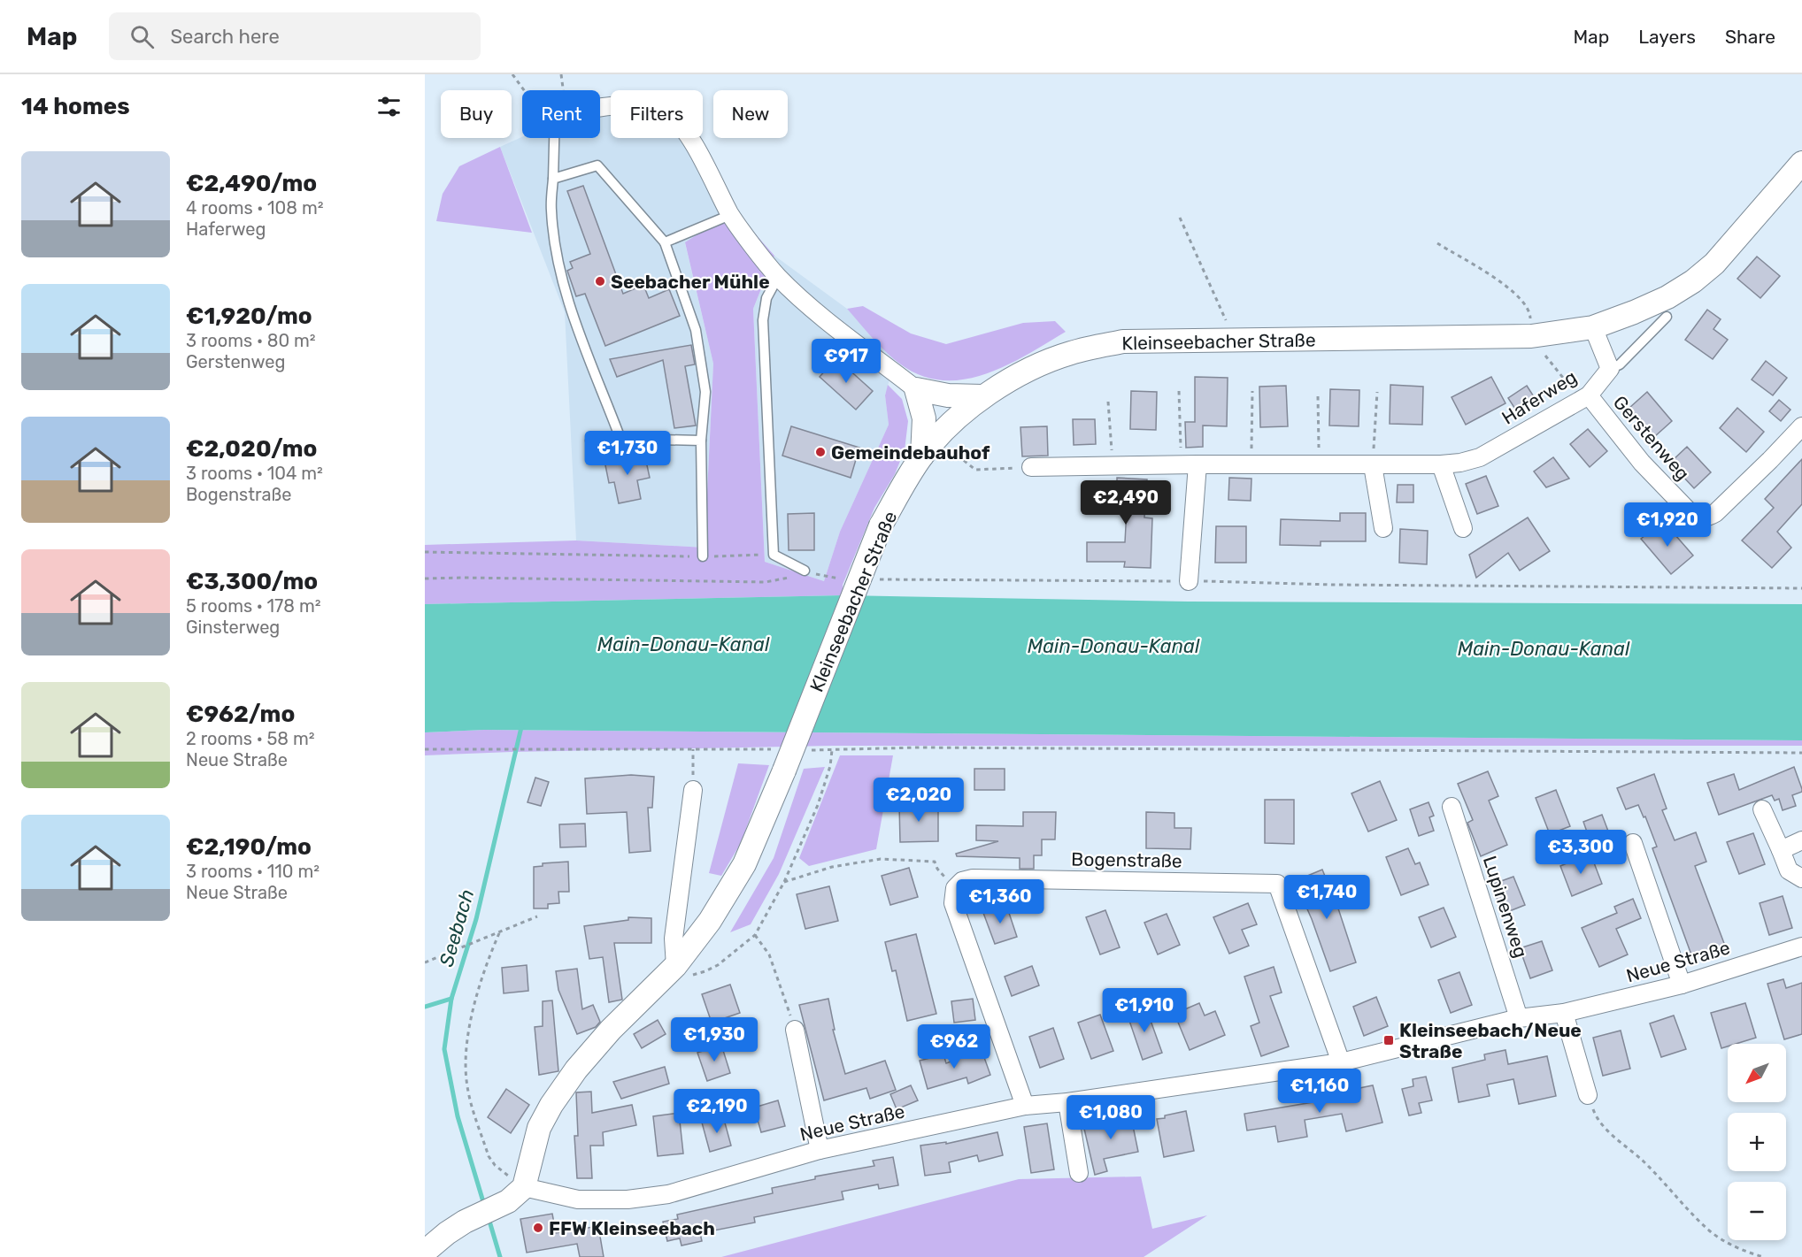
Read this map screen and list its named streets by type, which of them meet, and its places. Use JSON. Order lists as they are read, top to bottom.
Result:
{
  "streets": {
    "street": [
      "Kleinseebacher Straße",
      "Haferweg",
      "Gerstenweg",
      "Bogenstraße",
      "Lupinenweg",
      "Neue Straße"
    ]
  },
  "crossings": [
    ["Kleinseebacher Straße", "Neue Straße"],
    ["Haferweg", "Gerstenweg"],
    ["Bogenstraße", "Neue Straße"],
    ["Lupinenweg", "Neue Straße"]
  ],
  "water": ["Main-Donau-Kanal", "Seebach"],
  "places": {
    "other": ["Seebacher Mühle", "Gemeindebauhof", "FFW Kleinseebach"],
    "transit": ["Kleinseebach/Neue Straße"]
  },
  "north": "bottom left",
  "page": {
    "header": "Map",
    "search": "Search here",
    "nav": ["Map", "Layers", "Share"],
    "heading": "14 homes",
    "chip": [
      "Buy",
      "Rent",
      "Filters",
      "New"
    ],
    "list": [
      {
        "name": "€2,490/mo",
        "note": "4 rooms · 108 m² · Haferweg"
      },
      {
        "name": "€1,920/mo",
        "note": "3 rooms · 80 m² · Gerstenweg"
      },
      {
        "name": "€2,020/mo",
        "note": "3 rooms · 104 m² · Bogenstraße"
      },
      {
        "name": "€3,300/mo",
        "note": "5 rooms · 178 m² · Ginsterweg"
      },
      {
        "name": "€962/mo",
        "note": "2 rooms · 58 m² · Neue Straße"
      },
      {
        "name": "€2,190/mo",
        "note": "3 rooms · 110 m² · Neue Straße"
      }
    ],
    "price": [
      "€917",
      "€1,730",
      "€2,490",
      "€1,920",
      "€2,020",
      "€3,300",
      "€1,740",
      "€1,360",
      "€1,910",
      "€1,930",
      "€962",
      "€1,160",
      "€2,190",
      "€1,080"
    ],
    "map_buttons": ["+", "−"]
  }
}
